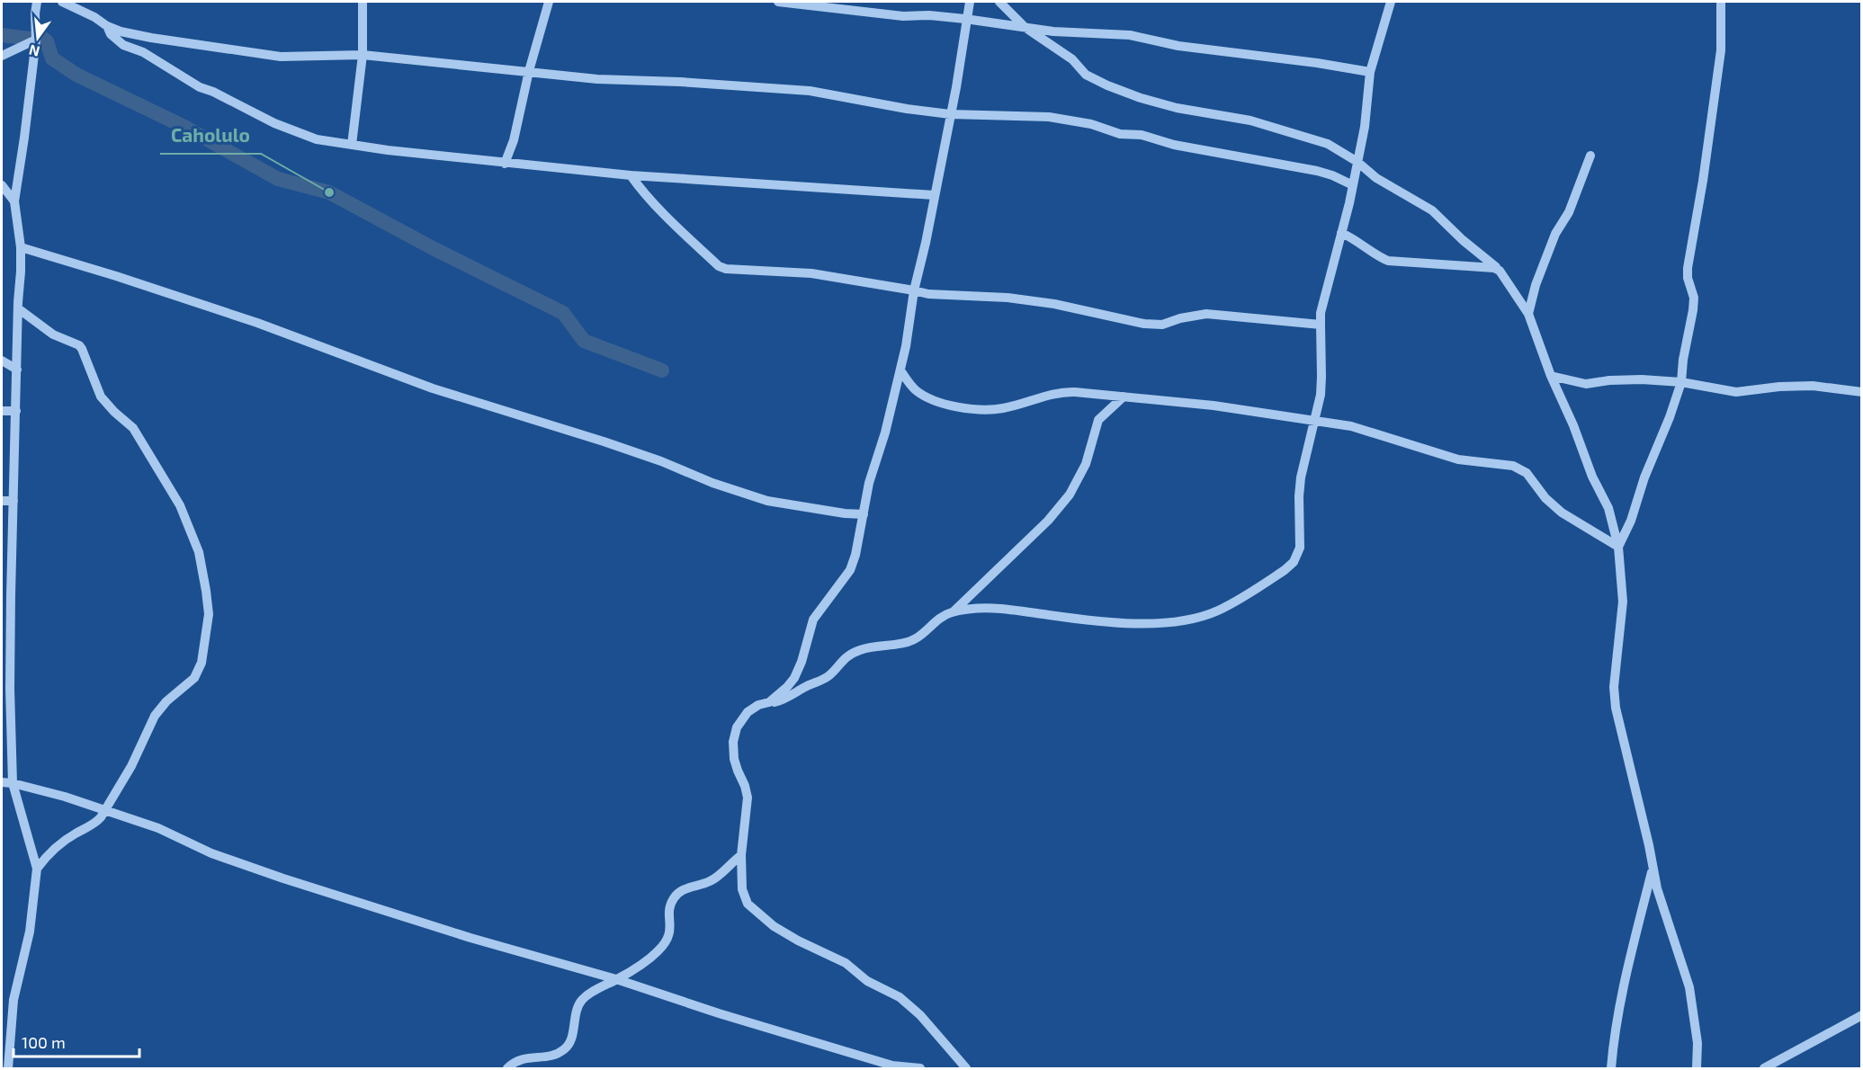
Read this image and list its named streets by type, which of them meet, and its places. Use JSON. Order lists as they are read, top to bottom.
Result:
{
  "places": ["Caholulo"],
  "scale_bar": "100 m",
  "north": "bottom"
}
